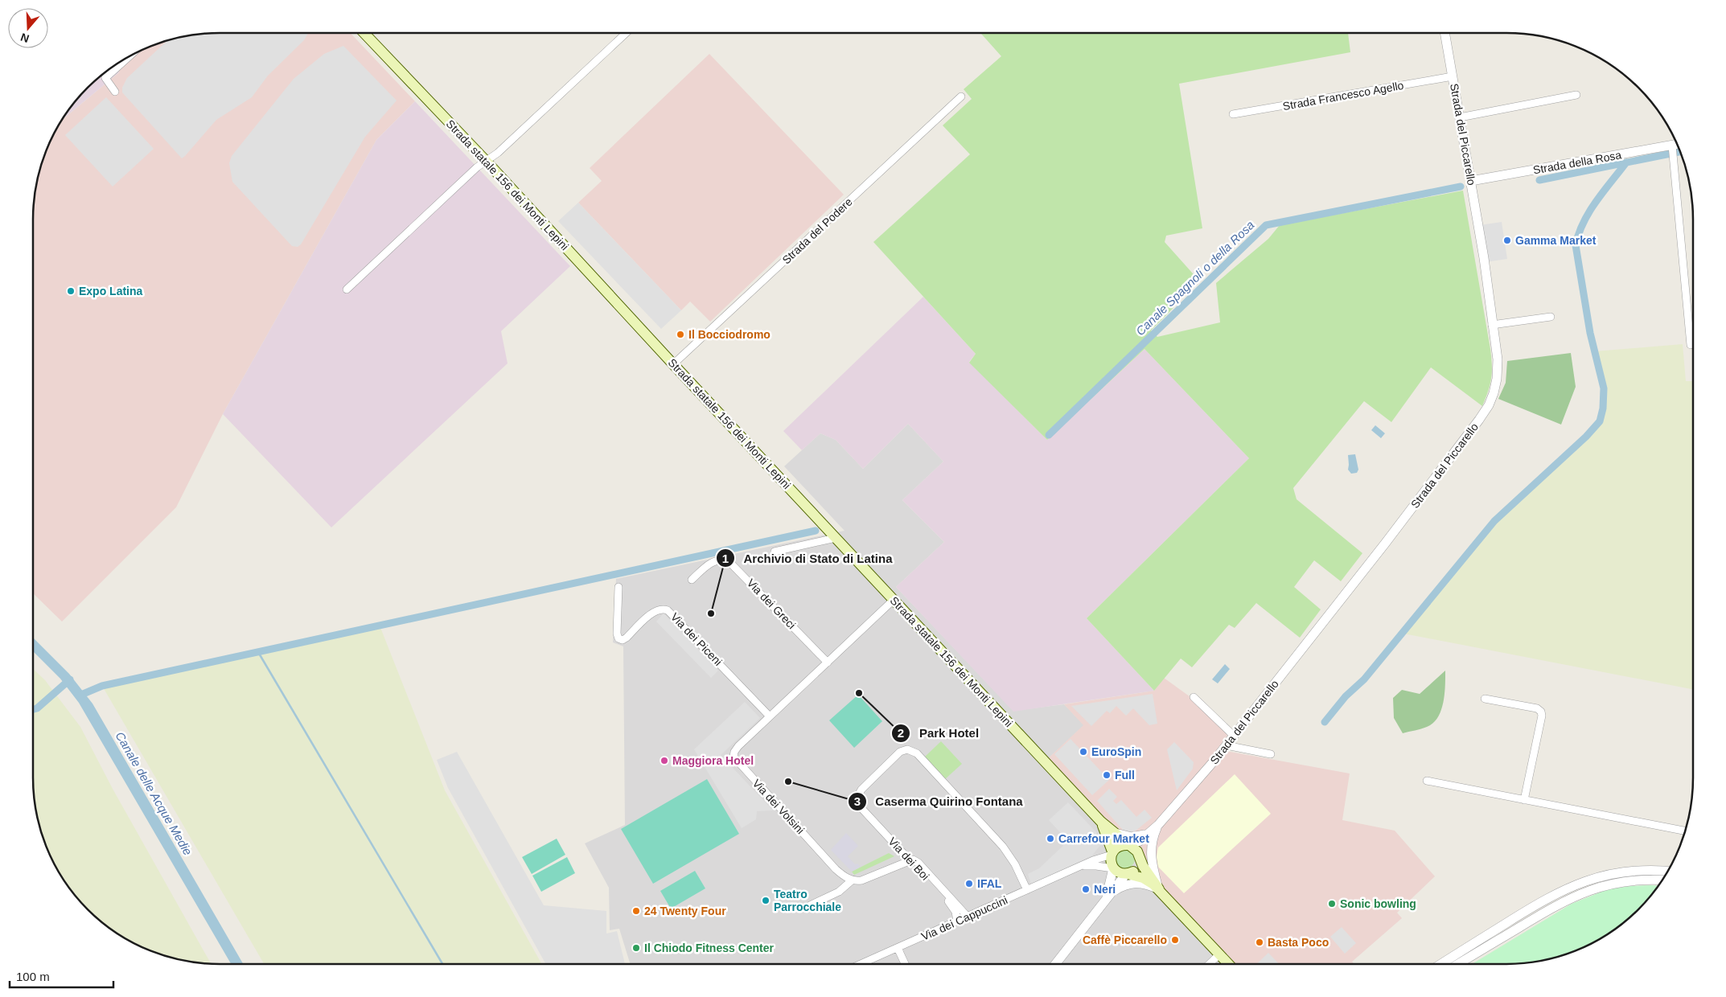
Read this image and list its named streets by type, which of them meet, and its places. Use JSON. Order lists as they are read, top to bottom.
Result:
{
  "streets": {
    "main road": ["Strada statale 156 dei Monti Lepini"],
    "street": [
      "Strada Francesco Agello",
      "Strada del Piccarello",
      "Strada della Rosa",
      "Strada del Podere",
      "Via dei Greci",
      "Via dei Piceni",
      "Via dei Volsini",
      "Via dei Boi",
      "Via dei Cappuccini"
    ]
  },
  "crossings": [
    ["Strada Francesco Agello", "Strada del Piccarello"],
    ["Strada del Piccarello", "Strada della Rosa"],
    ["Strada del Piccarello", "Strada statale 156 dei Monti Lepini"],
    ["Strada del Piccarello", "Via dei Cappuccini"],
    ["Strada statale 156 dei Monti Lepini", "Strada del Podere"],
    ["Strada statale 156 dei Monti Lepini", "Via dei Volsini"],
    ["Strada statale 156 dei Monti Lepini", "Via dei Cappuccini"],
    ["Via dei Greci", "Via dei Volsini"],
    ["Via dei Piceni", "Via dei Volsini"],
    ["Via dei Boi", "Via dei Cappuccini"]
  ],
  "water": ["Canale Spagnoli o della Rosa", "Canale delle Acque Medie"],
  "places": [
    "Gamma Market",
    "Expo Latina",
    "Il Bocciodromo",
    "Archivio di Stato di Latina",
    "Park Hotel",
    "EuroSpin",
    "Maggiora Hotel",
    "Full",
    "Caserma Quirino Fontana",
    "Carrefour Market",
    "IFAL",
    "Neri",
    "Teatro Parrocchiale",
    "Sonic bowling",
    "24 Twenty Four",
    "Caffè Piccarello",
    "Basta Poco",
    "Il Chiodo Fitness Center"
  ],
  "scale_bar": "100 m",
  "north": "bottom"
}
